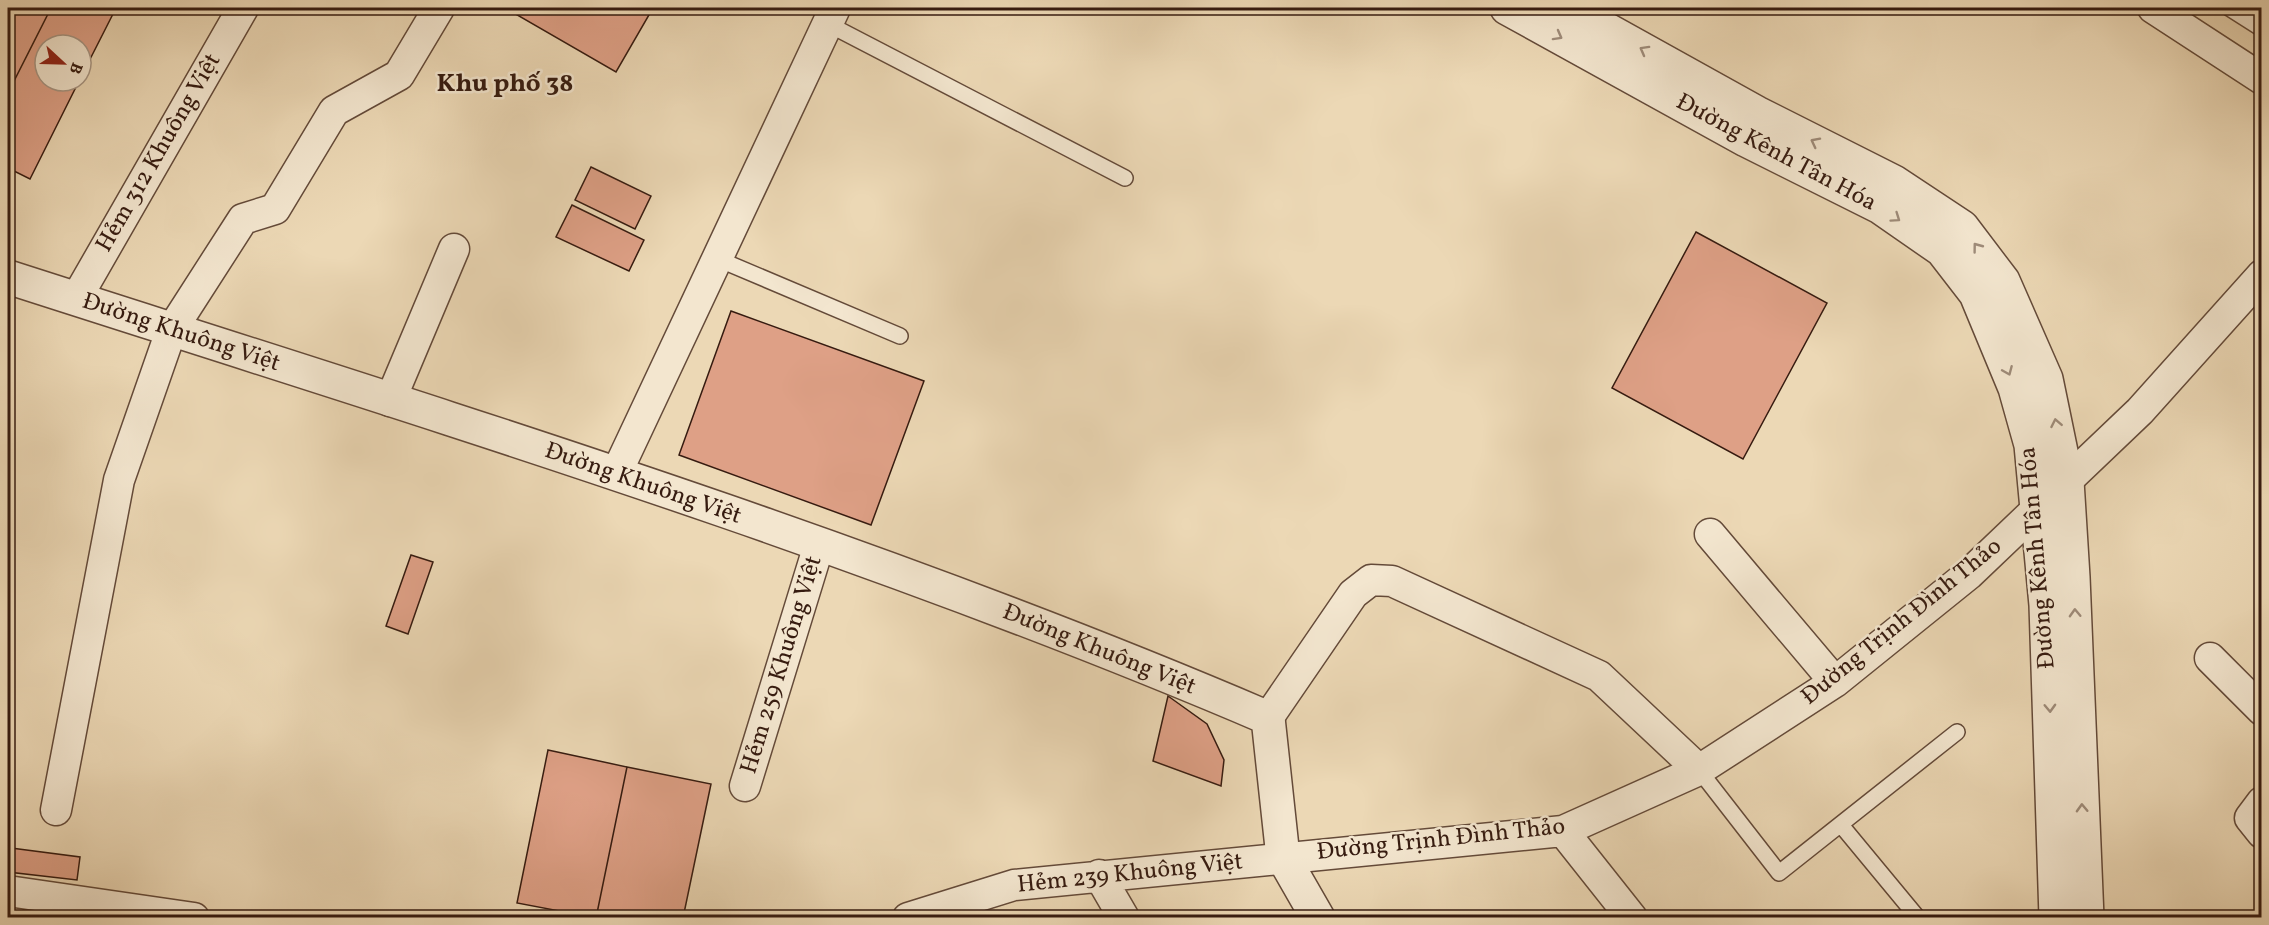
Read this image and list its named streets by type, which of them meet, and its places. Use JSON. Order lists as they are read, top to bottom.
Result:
{
  "streets": {
    "street": [
      "Hẻm 312 Khuông Việt",
      "Đường Kênh Tân Hóa",
      "Đường Khuông Việt",
      "Đường Trịnh Đình Thảo",
      "Hẻm 259 Khuông Việt",
      "Hẻm 239 Khuông Việt"
    ]
  },
  "crossings": [
    ["Hẻm 312 Khuông Việt", "Đường Khuông Việt"],
    ["Đường Kênh Tân Hóa", "Đường Trịnh Đình Thảo"],
    ["Đường Khuông Việt", "Hẻm 259 Khuông Việt"],
    ["Đường Trịnh Đình Thảo", "Hẻm 239 Khuông Việt"]
  ],
  "districts": ["Khu phố 38"],
  "north": "right"
}
